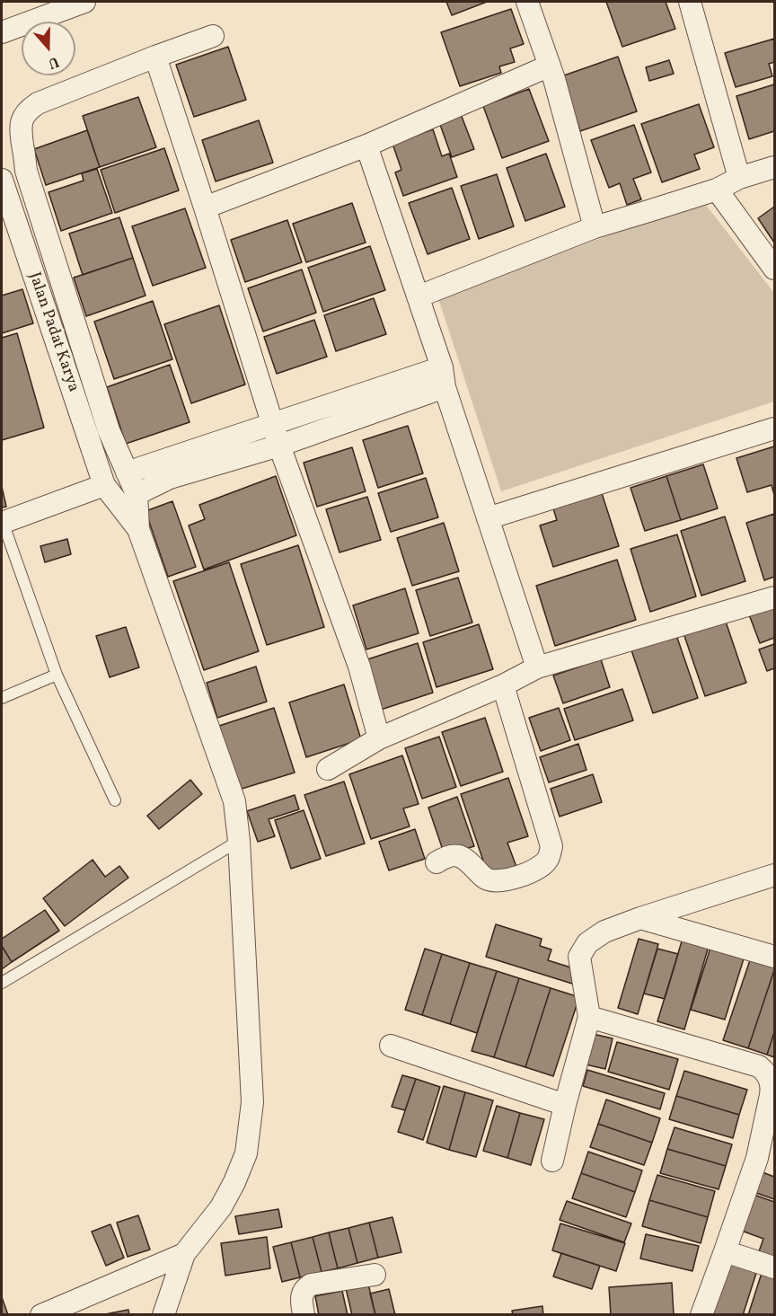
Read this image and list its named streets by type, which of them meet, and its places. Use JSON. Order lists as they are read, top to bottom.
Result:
{
  "streets": {
    "street": ["Jalan Padat Karya"]
  },
  "north": "bottom"
}
